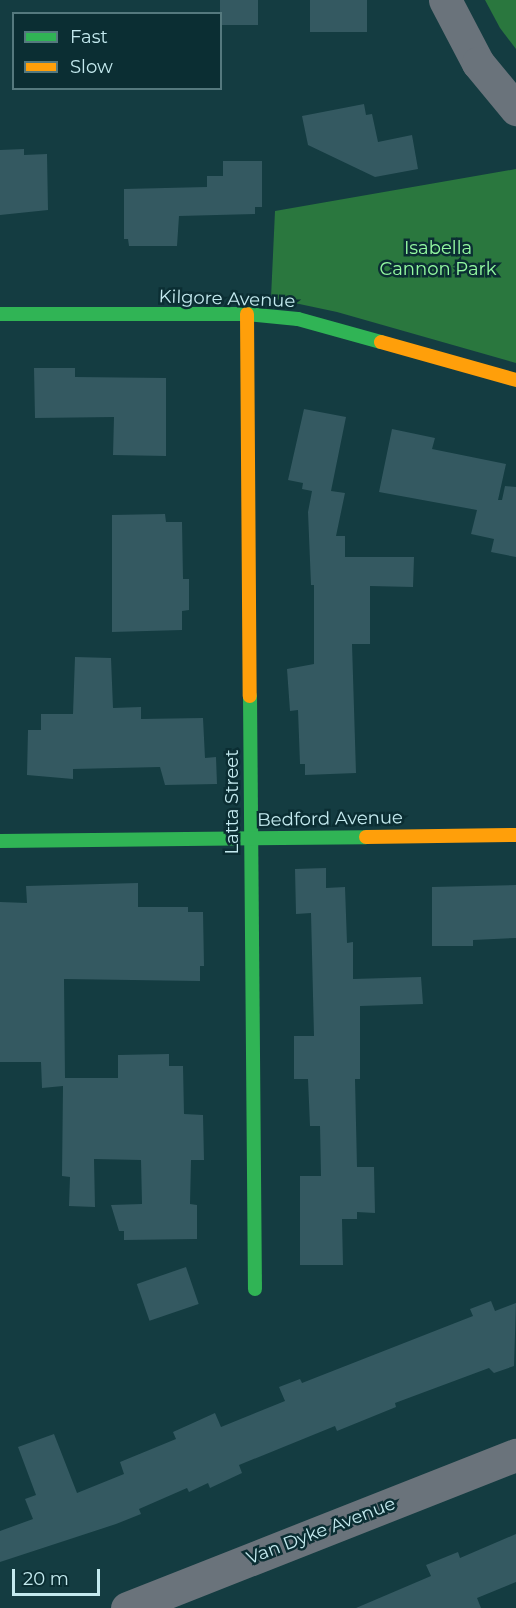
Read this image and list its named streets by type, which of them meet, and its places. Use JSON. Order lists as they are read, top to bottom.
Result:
{
  "streets": {
    "street": [
      "Kilgore Avenue",
      "Latta Street",
      "Bedford Avenue",
      "Van Dyke Avenue"
    ]
  },
  "crossings": [
    ["Kilgore Avenue", "Latta Street"],
    ["Latta Street", "Bedford Avenue"]
  ],
  "parks": ["Isabella Cannon Park"],
  "legend": ["Fast", "Slow"],
  "scale_bar": "20 m"
}
